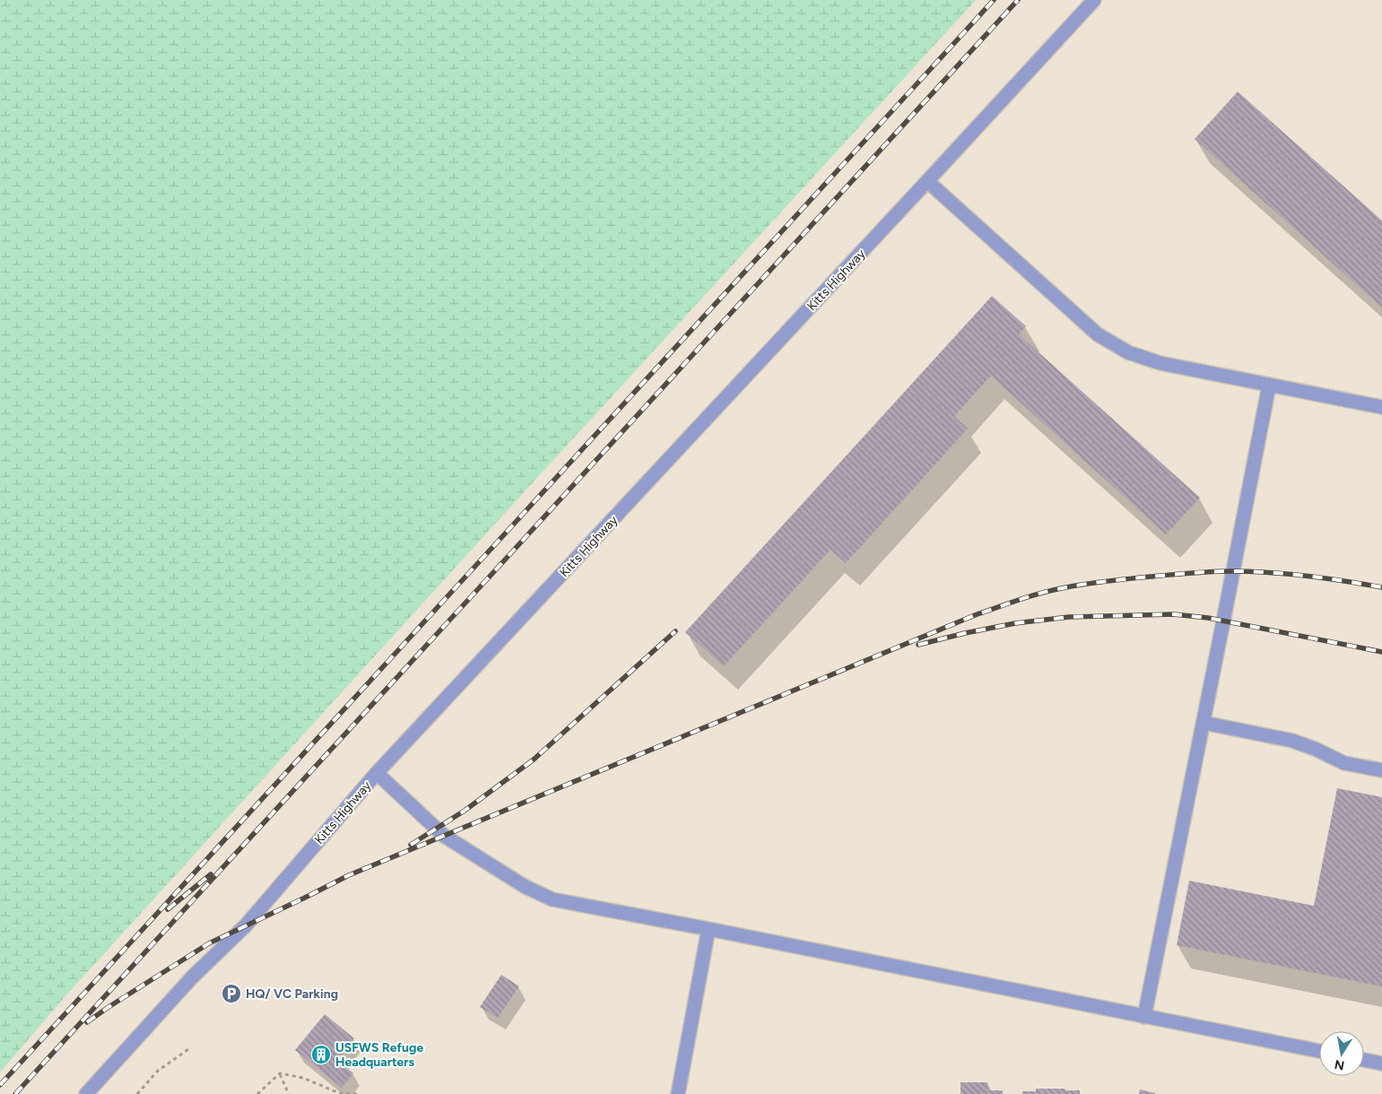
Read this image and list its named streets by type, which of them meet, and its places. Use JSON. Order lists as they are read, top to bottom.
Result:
{
  "streets": {
    "street": ["Kitts Highway"]
  },
  "places": {
    "parking": ["HQ/ VC Parking"],
    "building": ["USFWS Refuge Headquarters"]
  },
  "north": "bottom"
}
